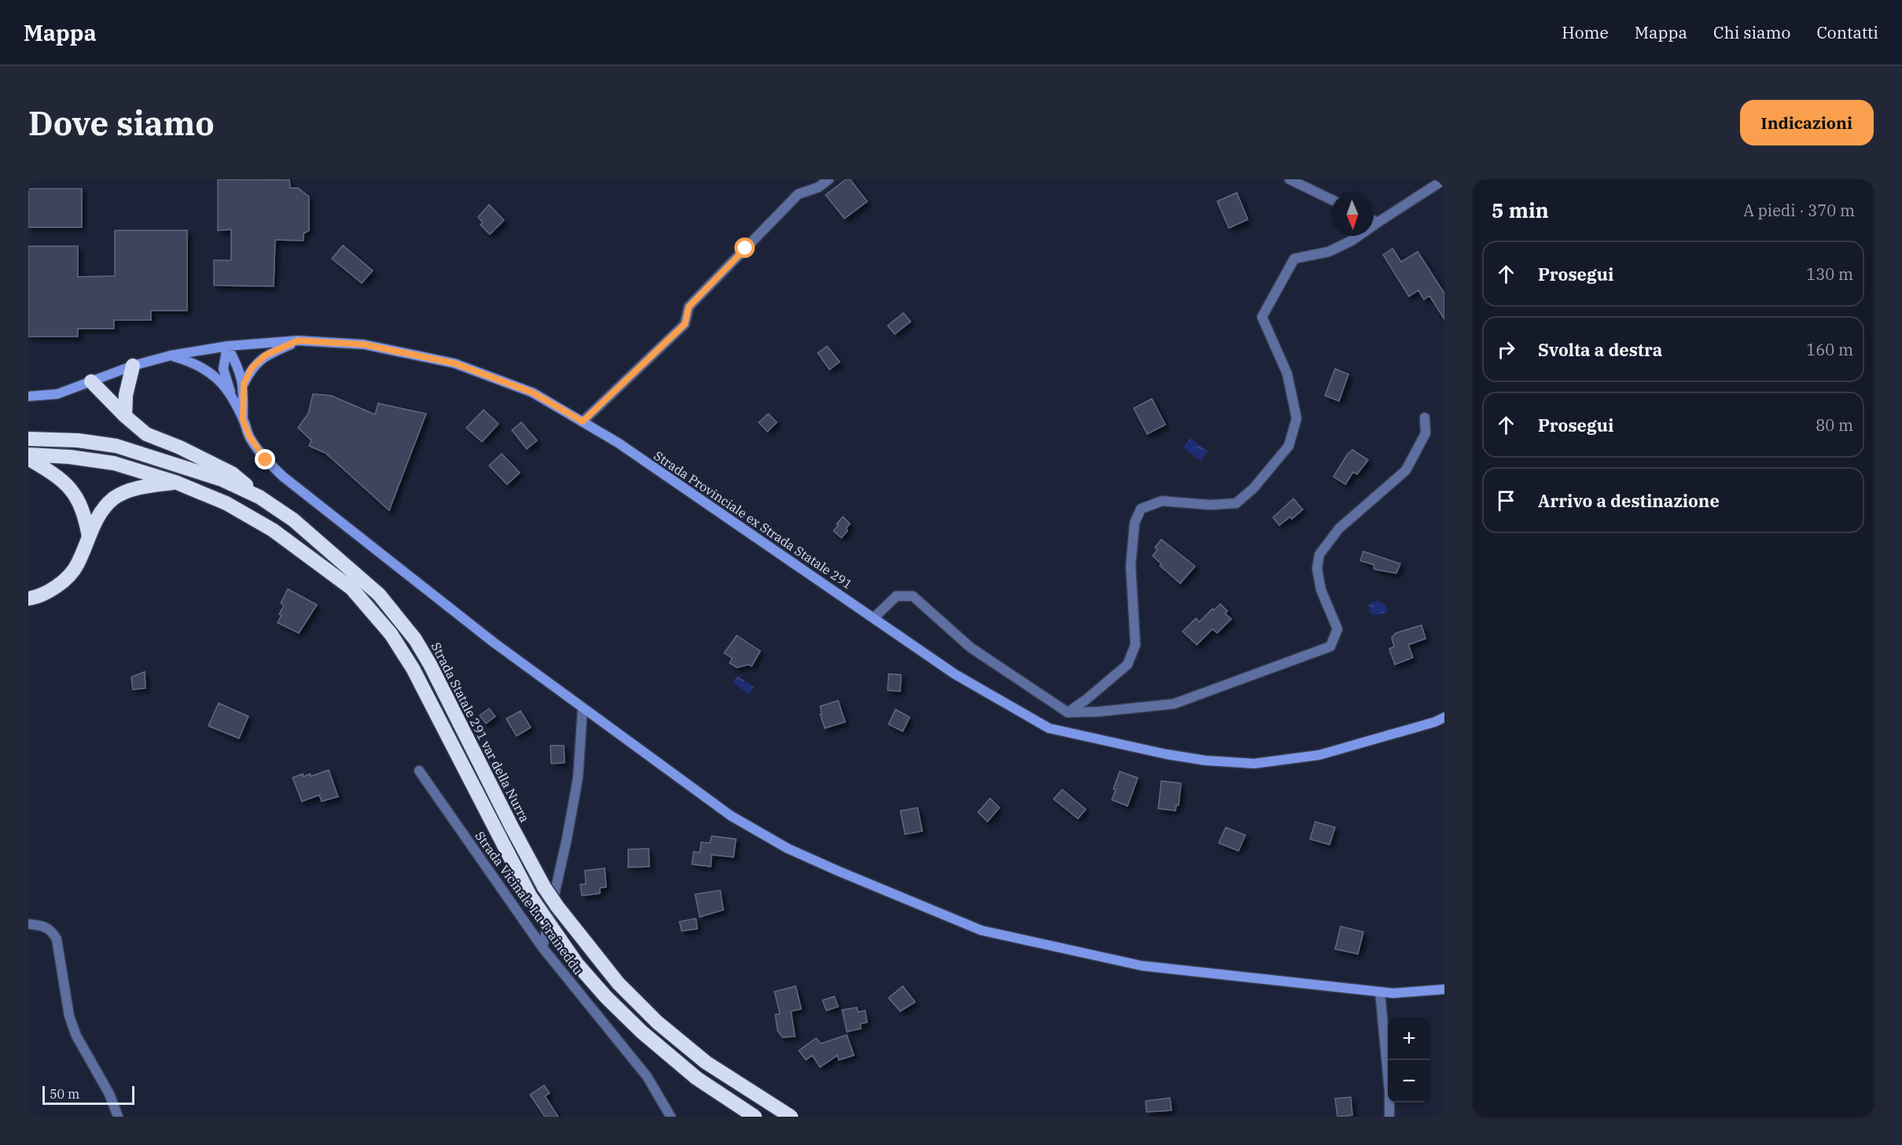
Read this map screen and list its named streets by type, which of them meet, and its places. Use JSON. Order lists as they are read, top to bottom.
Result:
{
  "streets": {
    "highway": ["Strada Statale 291 var della Nurra"],
    "street": ["Strada Provinciale ex Strada Statale 291", "Strada Vicinale Lu Traineddu"]
  },
  "scale_bar": "50 m",
  "north": "bottom",
  "page": {
    "header": "Mappa",
    "nav": [
      "Home",
      "Mappa",
      "Chi siamo",
      "Contatti"
    ],
    "buttons": "Indicazioni",
    "title": "Dove siamo",
    "heading": ["5 min", "A piedi · 370 m"],
    "list": [
      ["Prosegui", "130 m"],
      ["Svolta a destra", "160 m"],
      ["Prosegui", "80 m"],
      "Arrivo a destinazione"
    ],
    "map_buttons": ["+", "−"],
    "scale": "50 m"
  }
}
